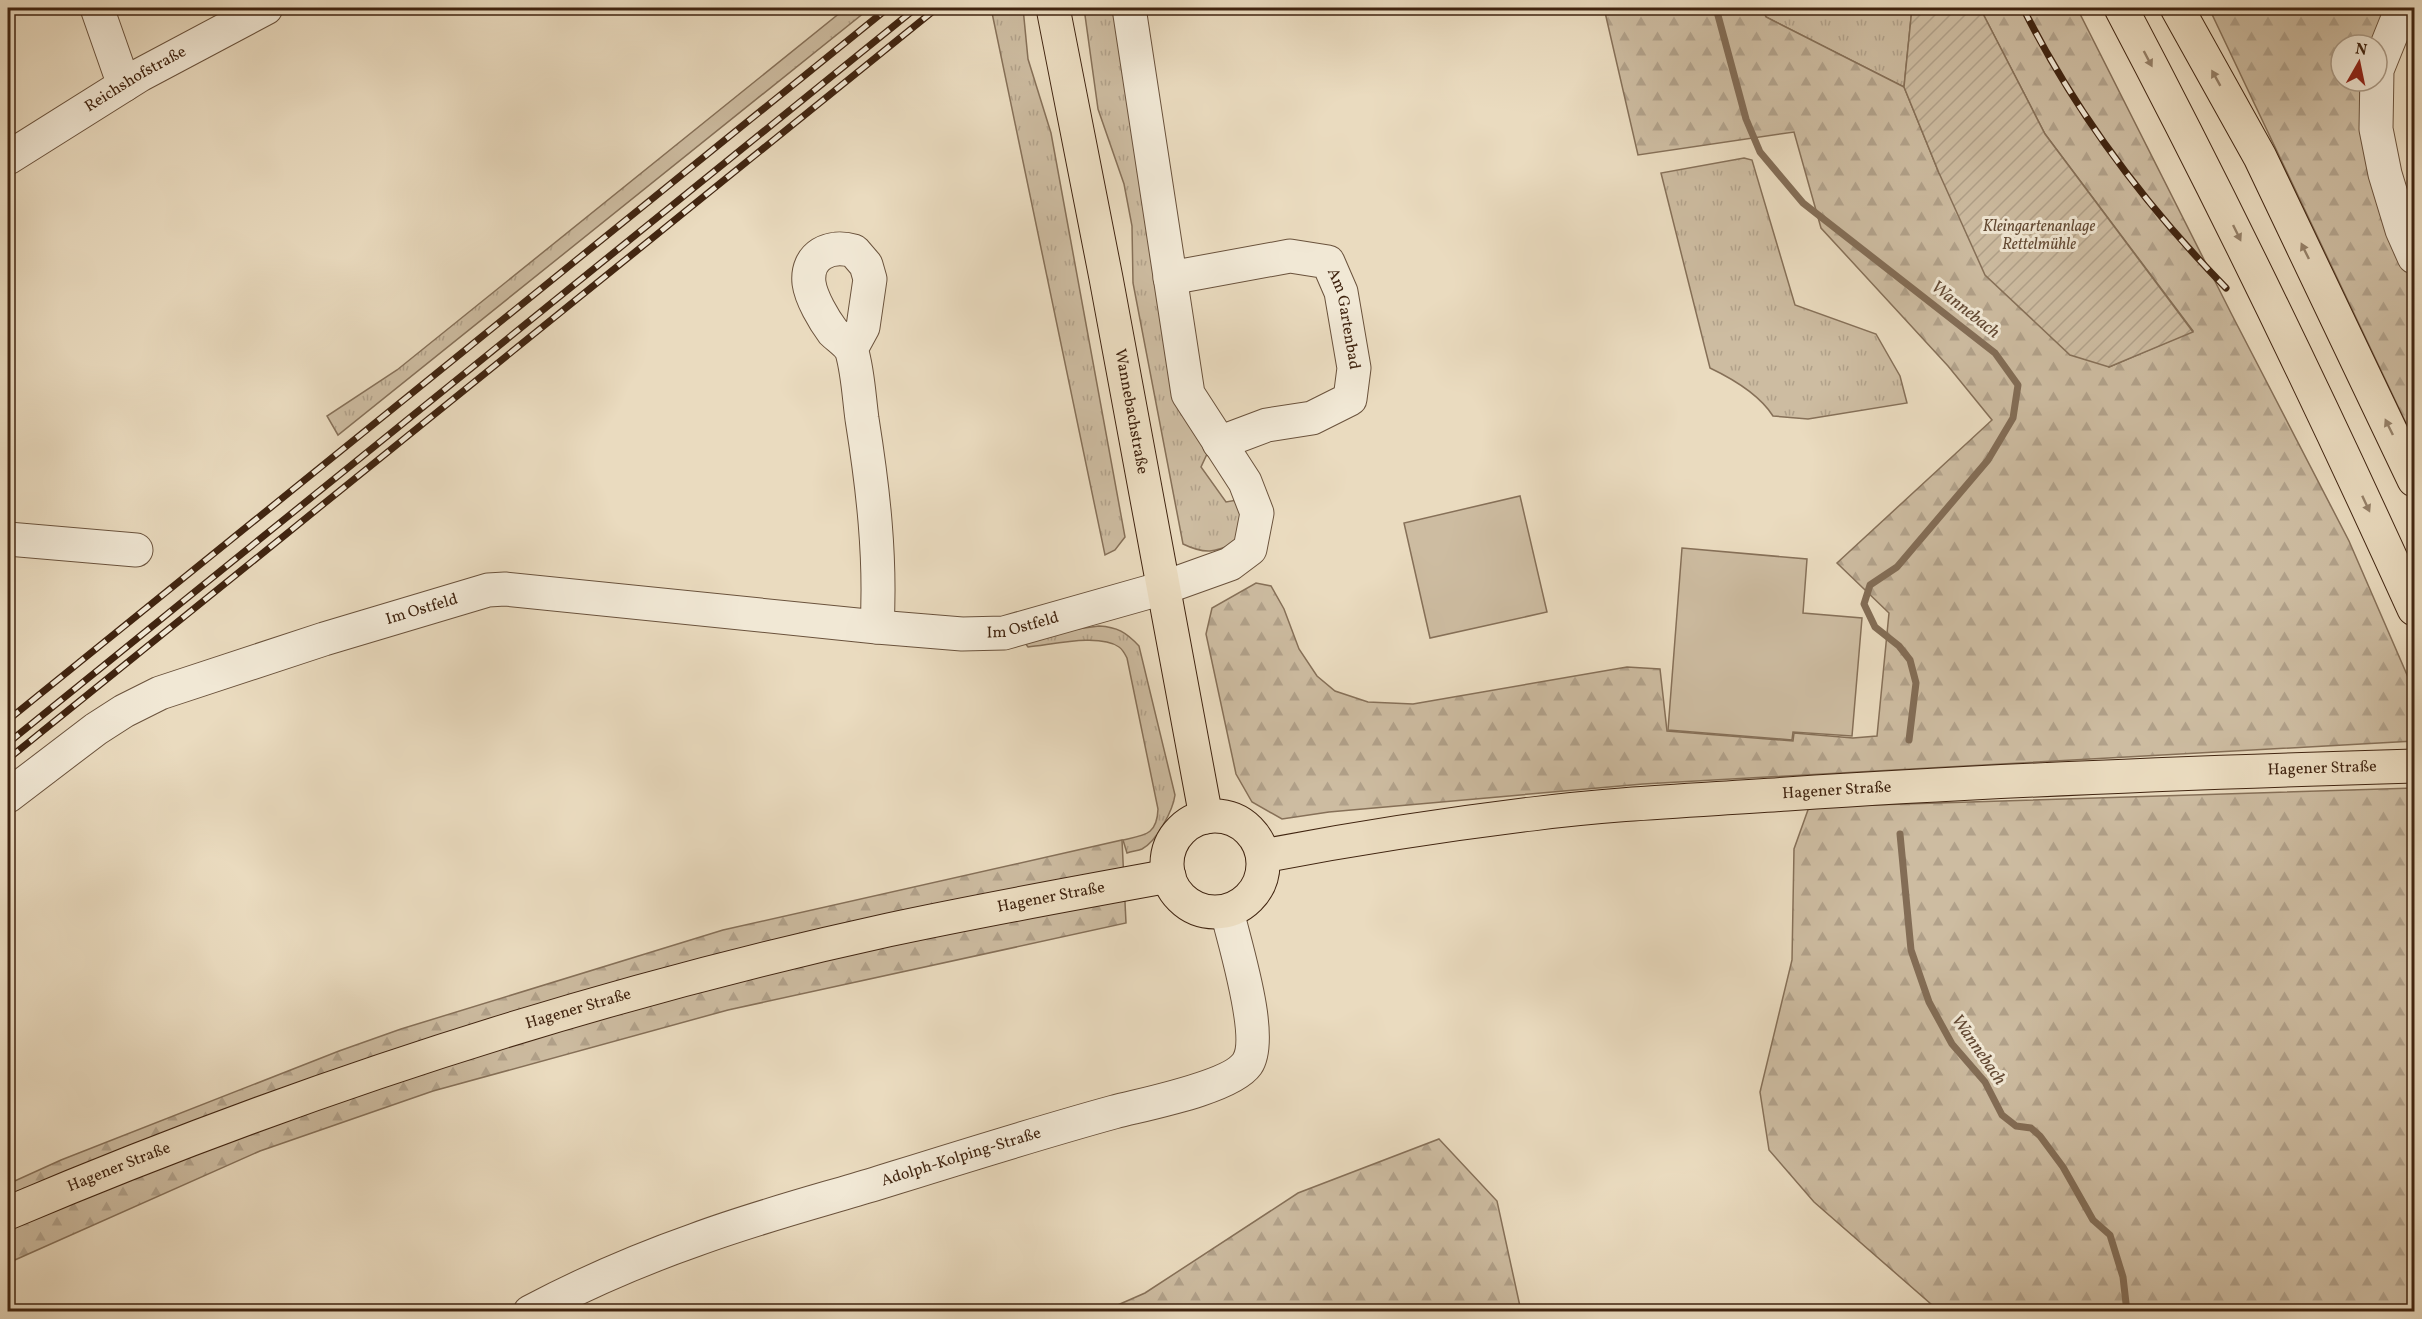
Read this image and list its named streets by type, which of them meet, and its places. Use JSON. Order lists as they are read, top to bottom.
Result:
{
  "streets": {
    "main road": ["Wannebachstraße", "Hagener Straße"],
    "street": [
      "Reichshofstraße",
      "Am Gartenbad",
      "Im Ostfeld",
      "Adolph-Kolping-Straße"
    ]
  },
  "crossings": [
    ["Wannebachstraße", "Im Ostfeld"],
    ["Wannebachstraße", "Hagener Straße"],
    ["Wannebachstraße", "Adolph-Kolping-Straße"],
    ["Hagener Straße", "Adolph-Kolping-Straße"]
  ],
  "water": ["Wannebach"],
  "parks": ["Kleingartenanlage Rettelmühle"],
  "north": "top"
}
